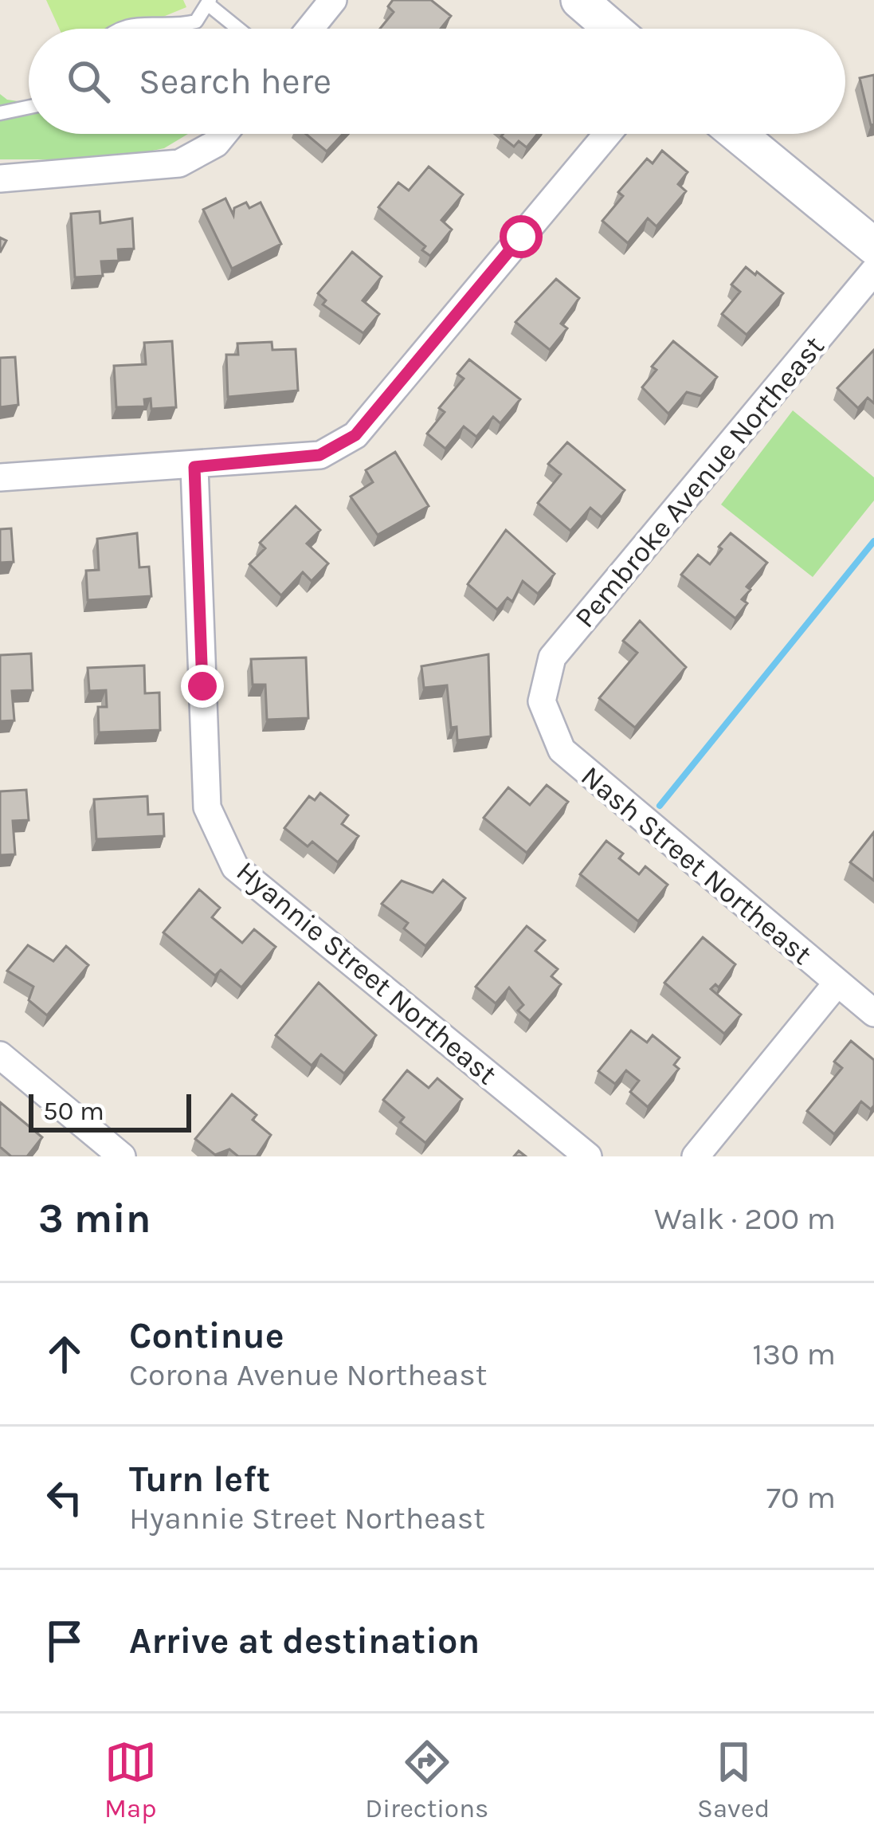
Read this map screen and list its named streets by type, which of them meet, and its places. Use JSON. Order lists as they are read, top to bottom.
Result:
{
  "streets": {
    "street": ["Pembroke Avenue Northeast", "Nash Street Northeast", "Hyannie Street Northeast"]
  },
  "crossings": [
    ["Pembroke Avenue Northeast", "Nash Street Northeast"]
  ],
  "scale_bar": "50 m",
  "page": {
    "search": "Search here",
    "scale": "50 m",
    "heading": ["3 min", "Walk · 200 m"],
    "list": [
      ["Continue", "Corona Avenue Northeast", "130 m"],
      ["Turn left", "Hyannie Street Northeast", "70 m"],
      "Arrive at destination"
    ],
    "nav": ["Map", "Directions", "Saved"]
  }
}
